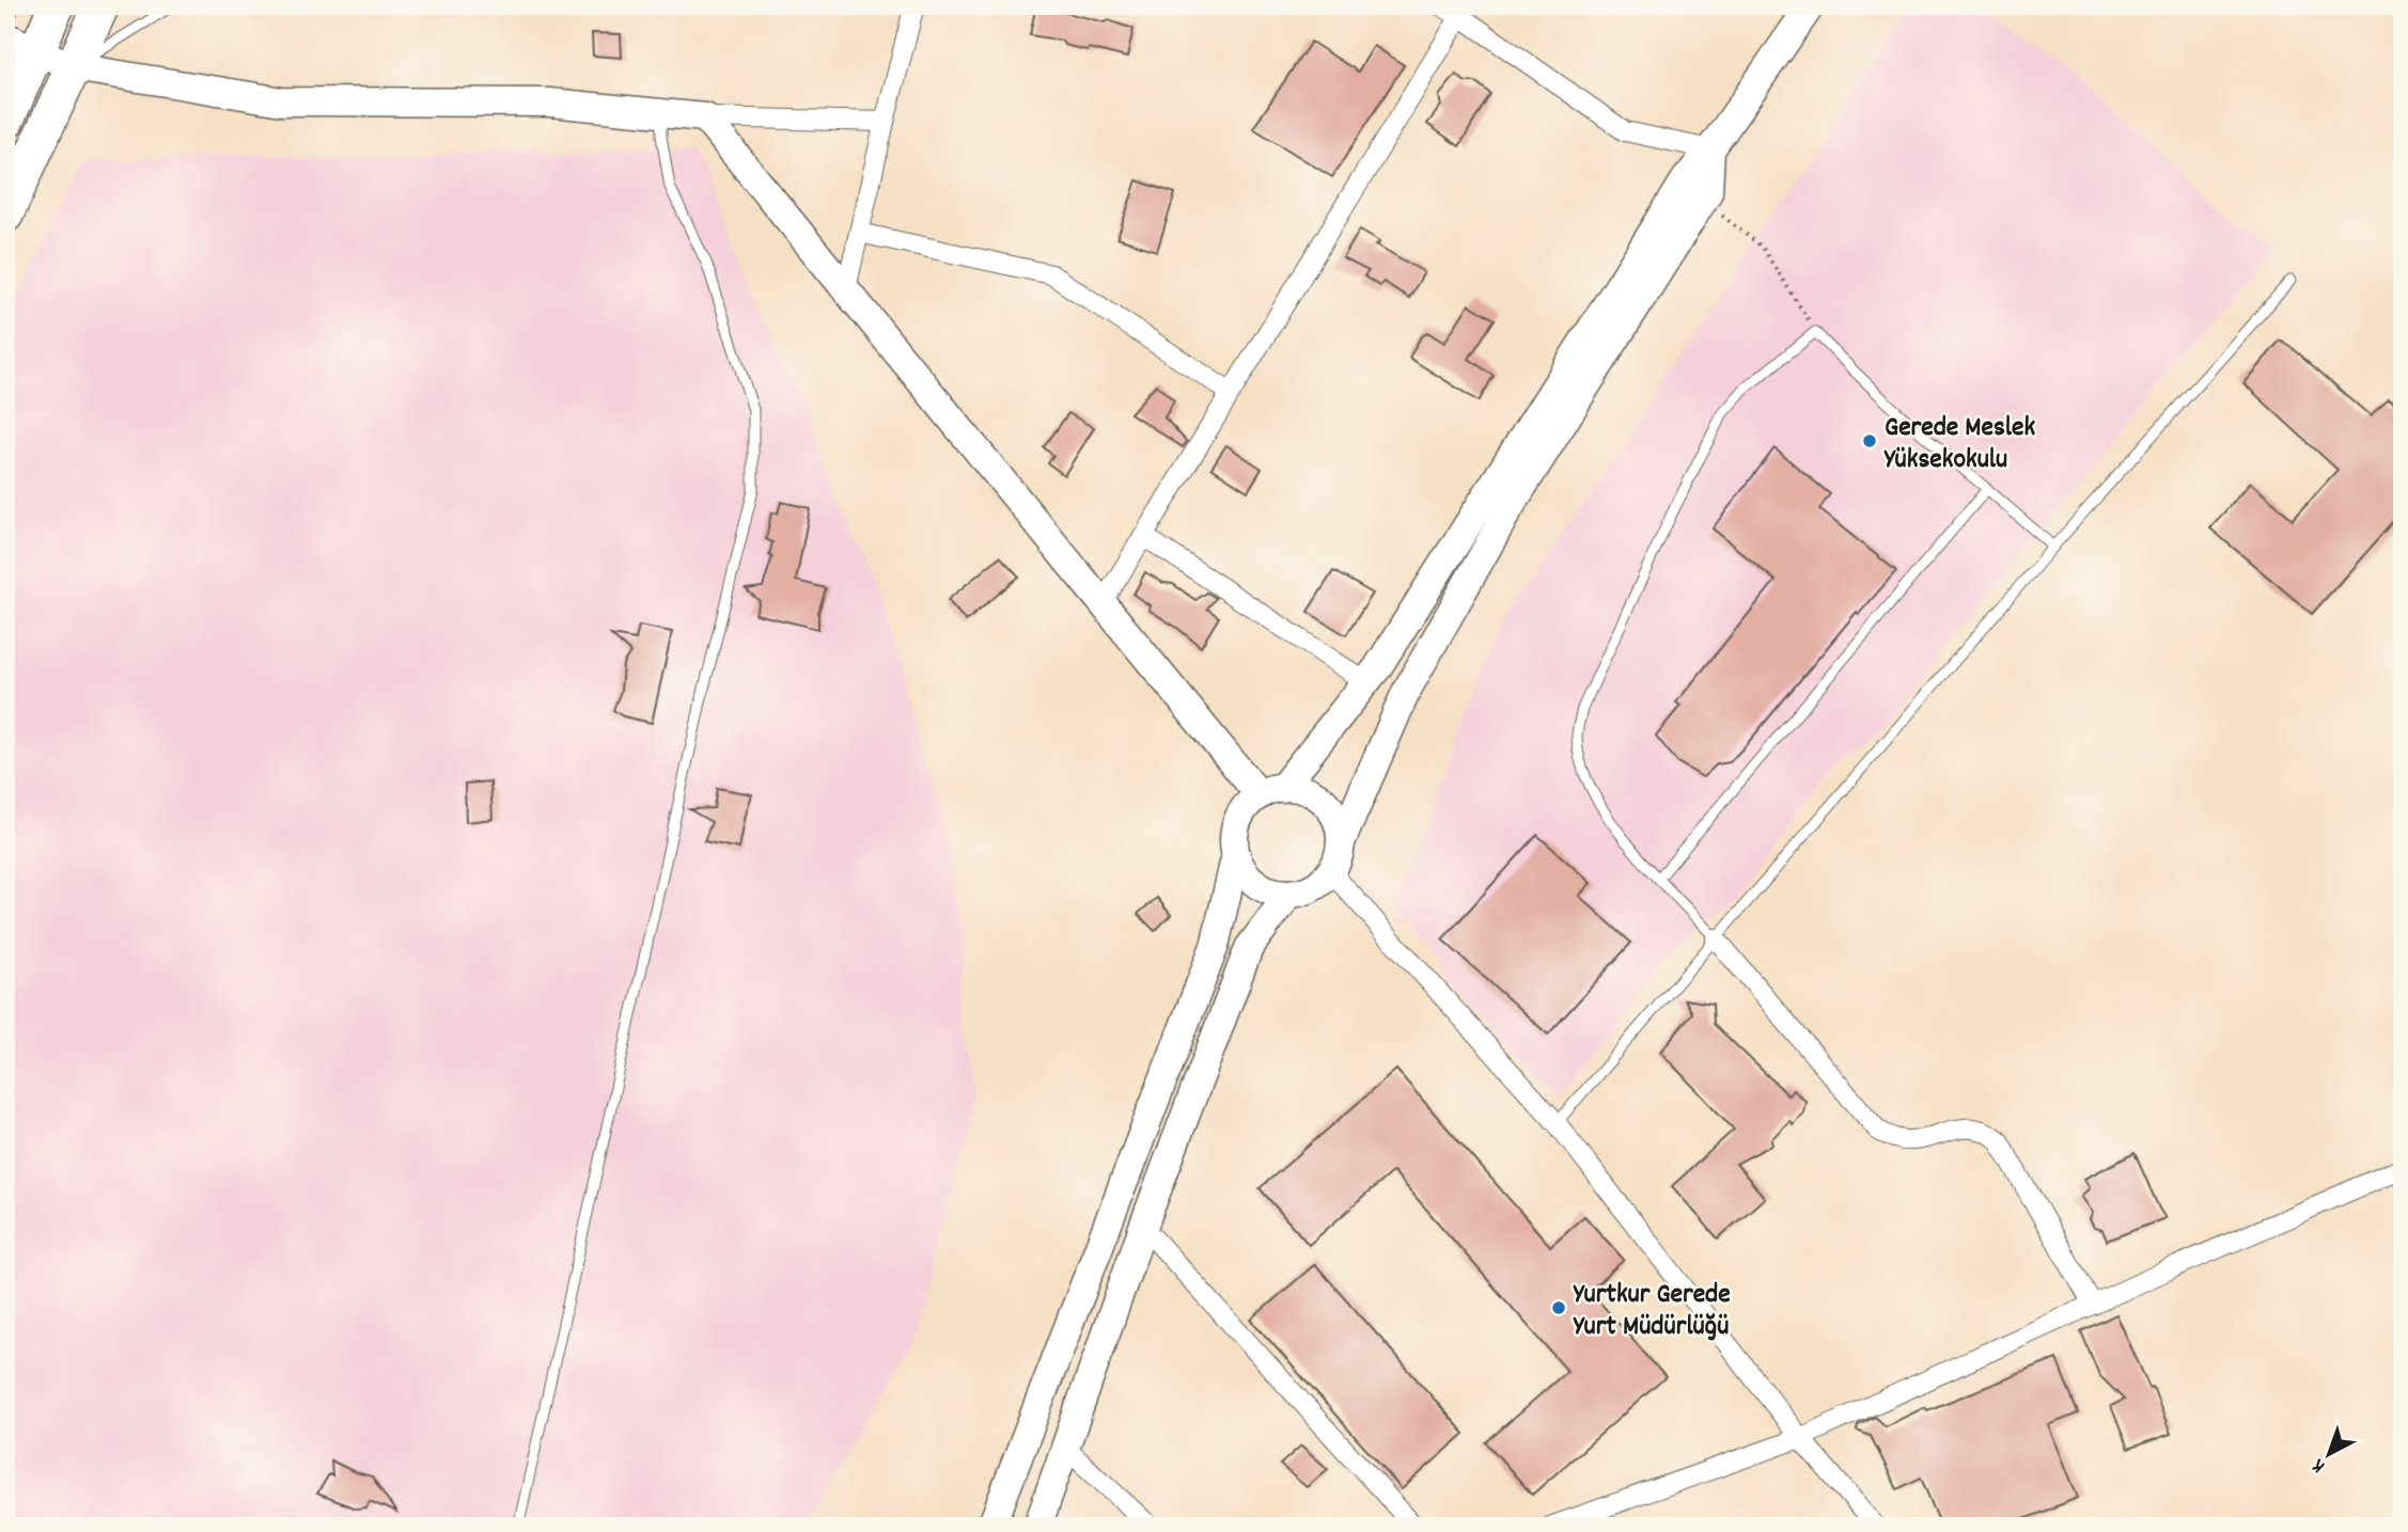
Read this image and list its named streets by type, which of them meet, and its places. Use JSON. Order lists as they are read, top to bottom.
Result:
{
  "places": ["Gerede Meslek Yüksekokulu", "Yurtkur Gerede Yurt Müdürlüğü"],
  "north": "bottom left"
}
